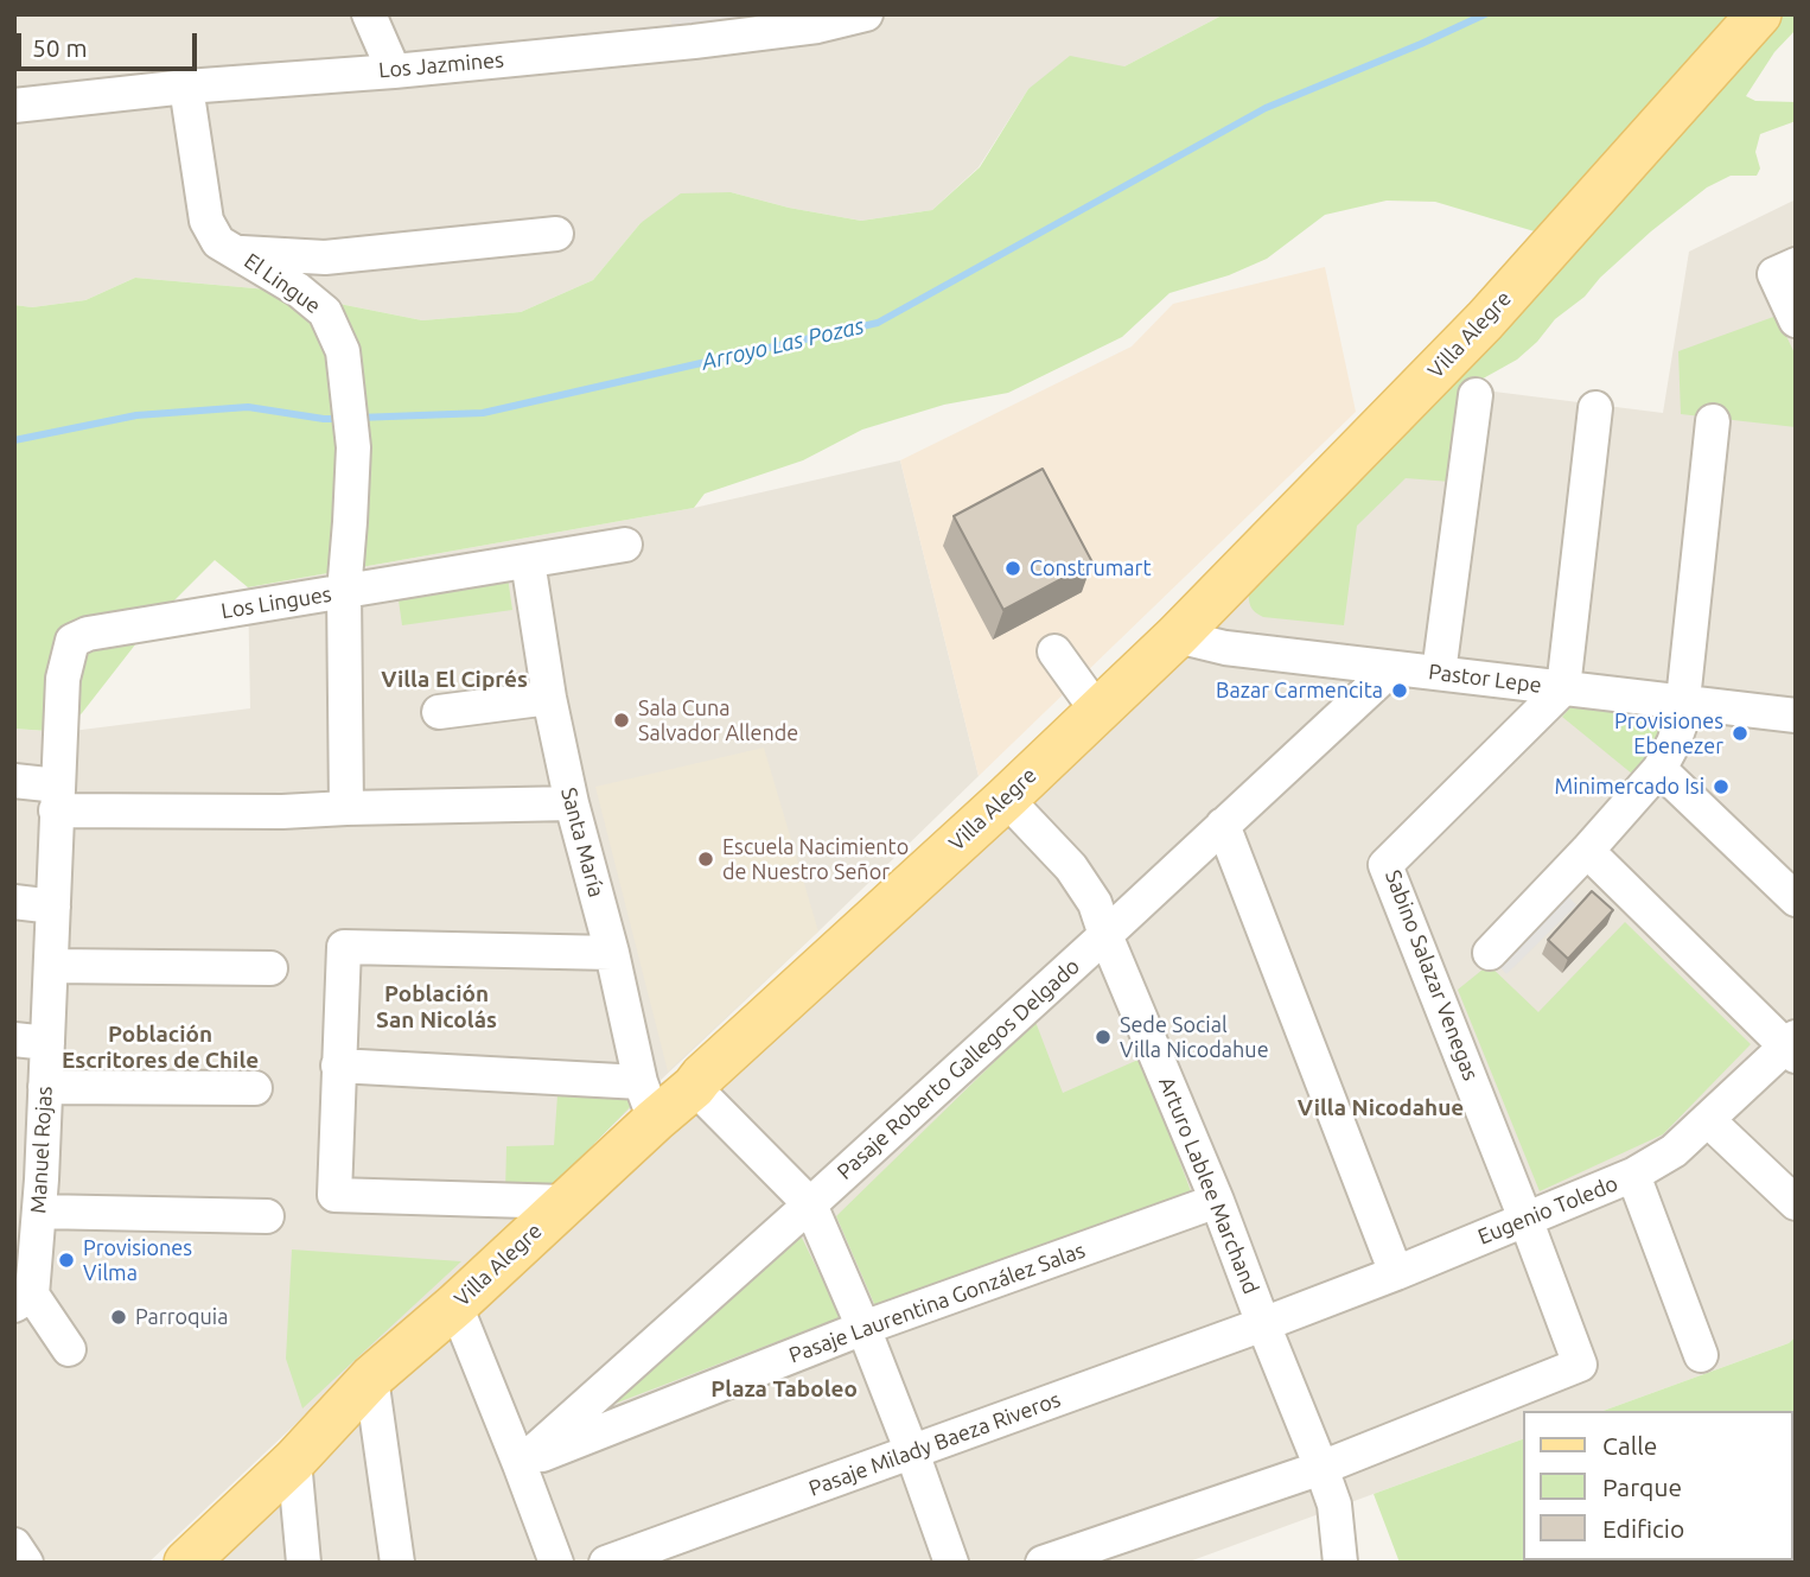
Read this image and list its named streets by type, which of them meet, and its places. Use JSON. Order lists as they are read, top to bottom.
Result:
{
  "streets": {
    "main road": ["Villa Alegre"],
    "street": [
      "Los Jazmines",
      "El Lingue",
      "Los Lingues",
      "Pastor Lepe",
      "Santa María",
      "Sabino Salazar Venegas",
      "Pasaje Roberto Gallegos Delgado",
      "Manuel Rojas",
      "Arturo Lablee Marchand",
      "Eugenio Toledo",
      "Pasaje Laurentina González Salas",
      "Pasaje Milady Baeza Riveros"
    ]
  },
  "crossings": [
    ["Los Jazmines", "El Lingue"],
    ["El Lingue", "Los Lingues"],
    ["Villa Alegre", "Pastor Lepe"],
    ["Villa Alegre", "Santa María"],
    ["Villa Alegre", "Arturo Lablee Marchand"],
    ["Los Lingues", "Santa María"],
    ["Los Lingues", "Manuel Rojas"],
    ["Pastor Lepe", "Sabino Salazar Venegas"],
    ["Pastor Lepe", "Pasaje Roberto Gallegos Delgado"],
    ["Sabino Salazar Venegas", "Arturo Lablee Marchand"],
    ["Sabino Salazar Venegas", "Eugenio Toledo"],
    ["Pasaje Roberto Gallegos Delgado", "Arturo Lablee Marchand"],
    ["Pasaje Roberto Gallegos Delgado", "Pasaje Laurentina González Salas"],
    ["Arturo Lablee Marchand", "Eugenio Toledo"],
    ["Arturo Lablee Marchand", "Pasaje Laurentina González Salas"],
    ["Arturo Lablee Marchand", "Pasaje Milady Baeza Riveros"],
    ["Eugenio Toledo", "Pasaje Milady Baeza Riveros"]
  ],
  "districts": [
    "Villa El Ciprés",
    "Población San Nicolás",
    "Población Escritores de Chile",
    "Villa Nicodahue",
    "Plaza Taboleo"
  ],
  "water": ["Arroyo Las Pozas"],
  "places": [
    "Construmart",
    "Bazar Carmencita",
    "Sala Cuna Salvador Allende",
    "Provisiones Ebenezer",
    "Minimercado Isi",
    "Escuela Nacimiento de Nuestro Señor",
    "Sede Social Villa Nicodahue",
    "Provisiones Vilma",
    "Parroquia"
  ],
  "legend": ["Calle", "Parque", "Edificio"],
  "scale_bar": "50 m"
}
